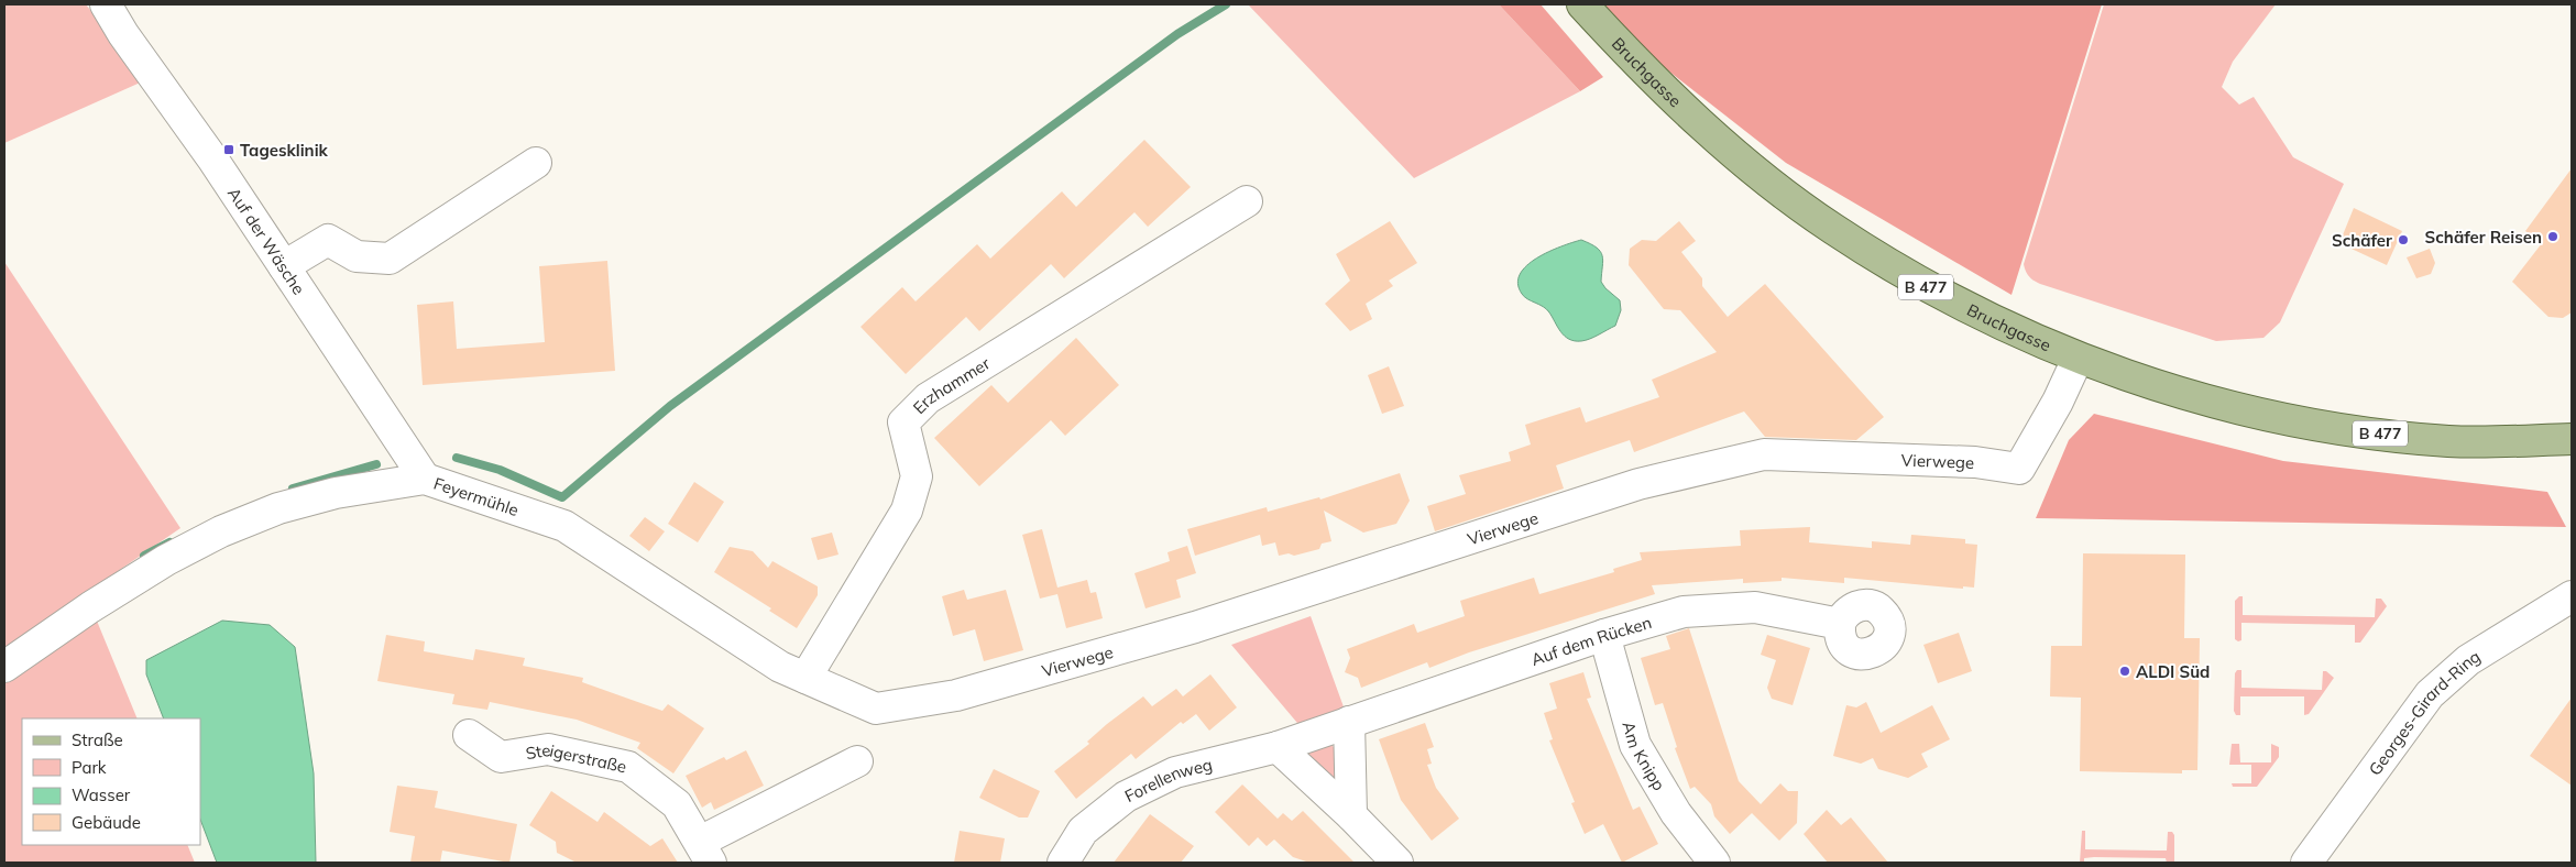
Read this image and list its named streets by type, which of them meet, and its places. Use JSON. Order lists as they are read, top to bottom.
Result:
{
  "streets": {
    "main road": ["Bruchgasse", "B 477"],
    "street": [
      "Auf der Wäsche",
      "Erzhammer",
      "Vierwege",
      "Feyermühle",
      "Auf dem Rücken",
      "Georges-Girard-Ring",
      "Am Knipp",
      "Steigerstraße",
      "Forellenweg"
    ]
  },
  "crossings": [
    ["Bruchgasse", "Vierwege"],
    ["Auf der Wäsche", "Feyermühle"],
    ["Erzhammer", "Feyermühle"],
    ["Vierwege", "Feyermühle"],
    ["Auf dem Rücken", "Am Knipp"],
    ["Auf dem Rücken", "Forellenweg"]
  ],
  "places": {
    "transit": ["Tagesklinik"],
    "other": ["Schäfer Reisen", "Schäfer", "ALDI Süd"]
  },
  "legend": [
    "Straße",
    "Park",
    "Wasser",
    "Gebäude"
  ]
}
